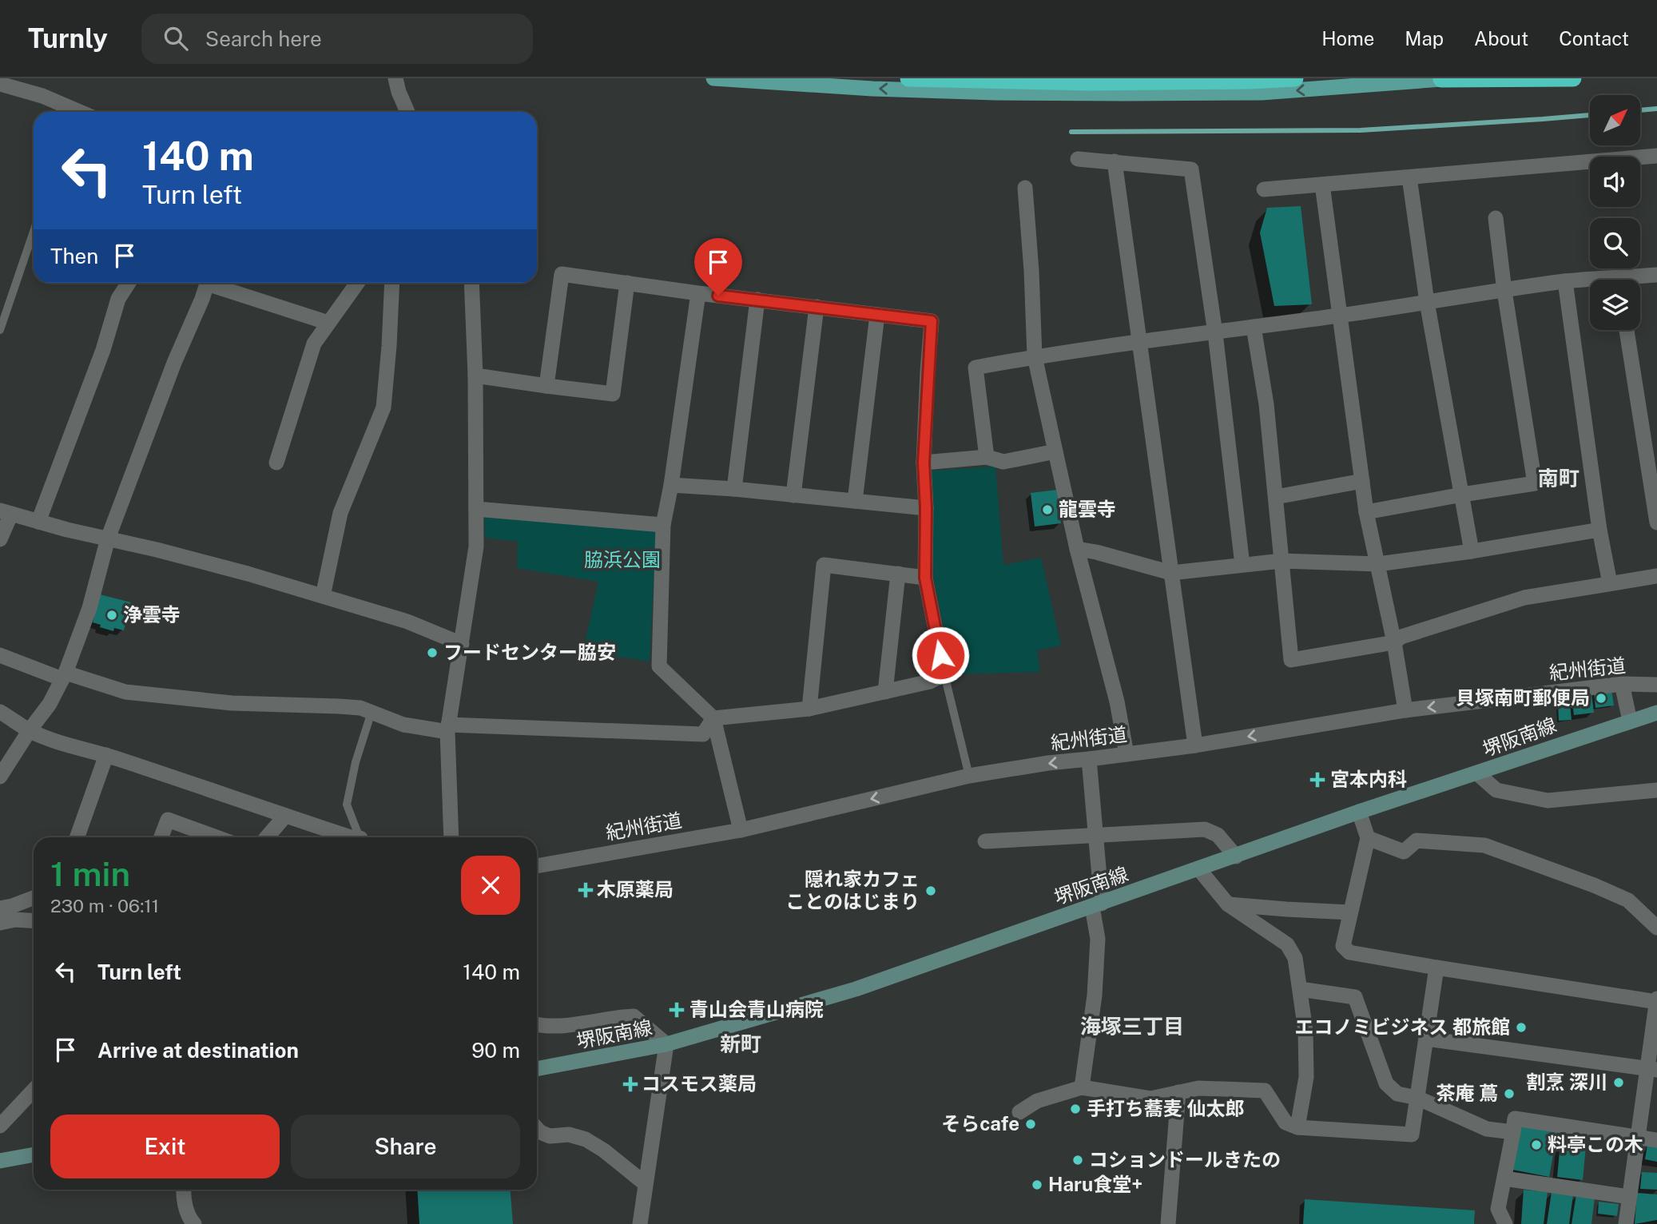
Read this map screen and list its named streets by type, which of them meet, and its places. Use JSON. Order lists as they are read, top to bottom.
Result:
{
  "streets": {
    "main road": ["堺阪南線"],
    "street": ["紀州街道"]
  },
  "districts": ["南町", "海塚三丁目", "新町"],
  "parks": ["脇浜公園"],
  "places": {
    "other": [
      "龍雲寺",
      "浄雲寺",
      "フードセンター脇安",
      "貝塚南町郵便局",
      "隠れ家カフェ ことのはじまり",
      "エコノミビジネス 都旅館",
      "割烹 深川",
      "茶庵 蔦",
      "手打ち蕎麦 仙太郎",
      "そらcafe",
      "料亭この木",
      "コションドールきたの",
      "Haru食堂+"
    ],
    "health": [
      "宮本内科",
      "木原薬局",
      "青山会青山病院",
      "コスモス薬局"
    ]
  },
  "north": "top right",
  "page": {
    "header": "Turnly",
    "search": "Search here",
    "nav": [
      "Home",
      "Map",
      "About",
      "Contact"
    ],
    "turn": ["140 m", "Turn left"],
    "then": "Then",
    "heading": ["1 min", "230 m · 06:11"],
    "list": [
      {
        "name": "Turn left",
        "value": "140 m"
      },
      {
        "name": "Arrive at destination",
        "value": "90 m"
      }
    ],
    "buttons": ["Exit", "Share"]
  }
}
